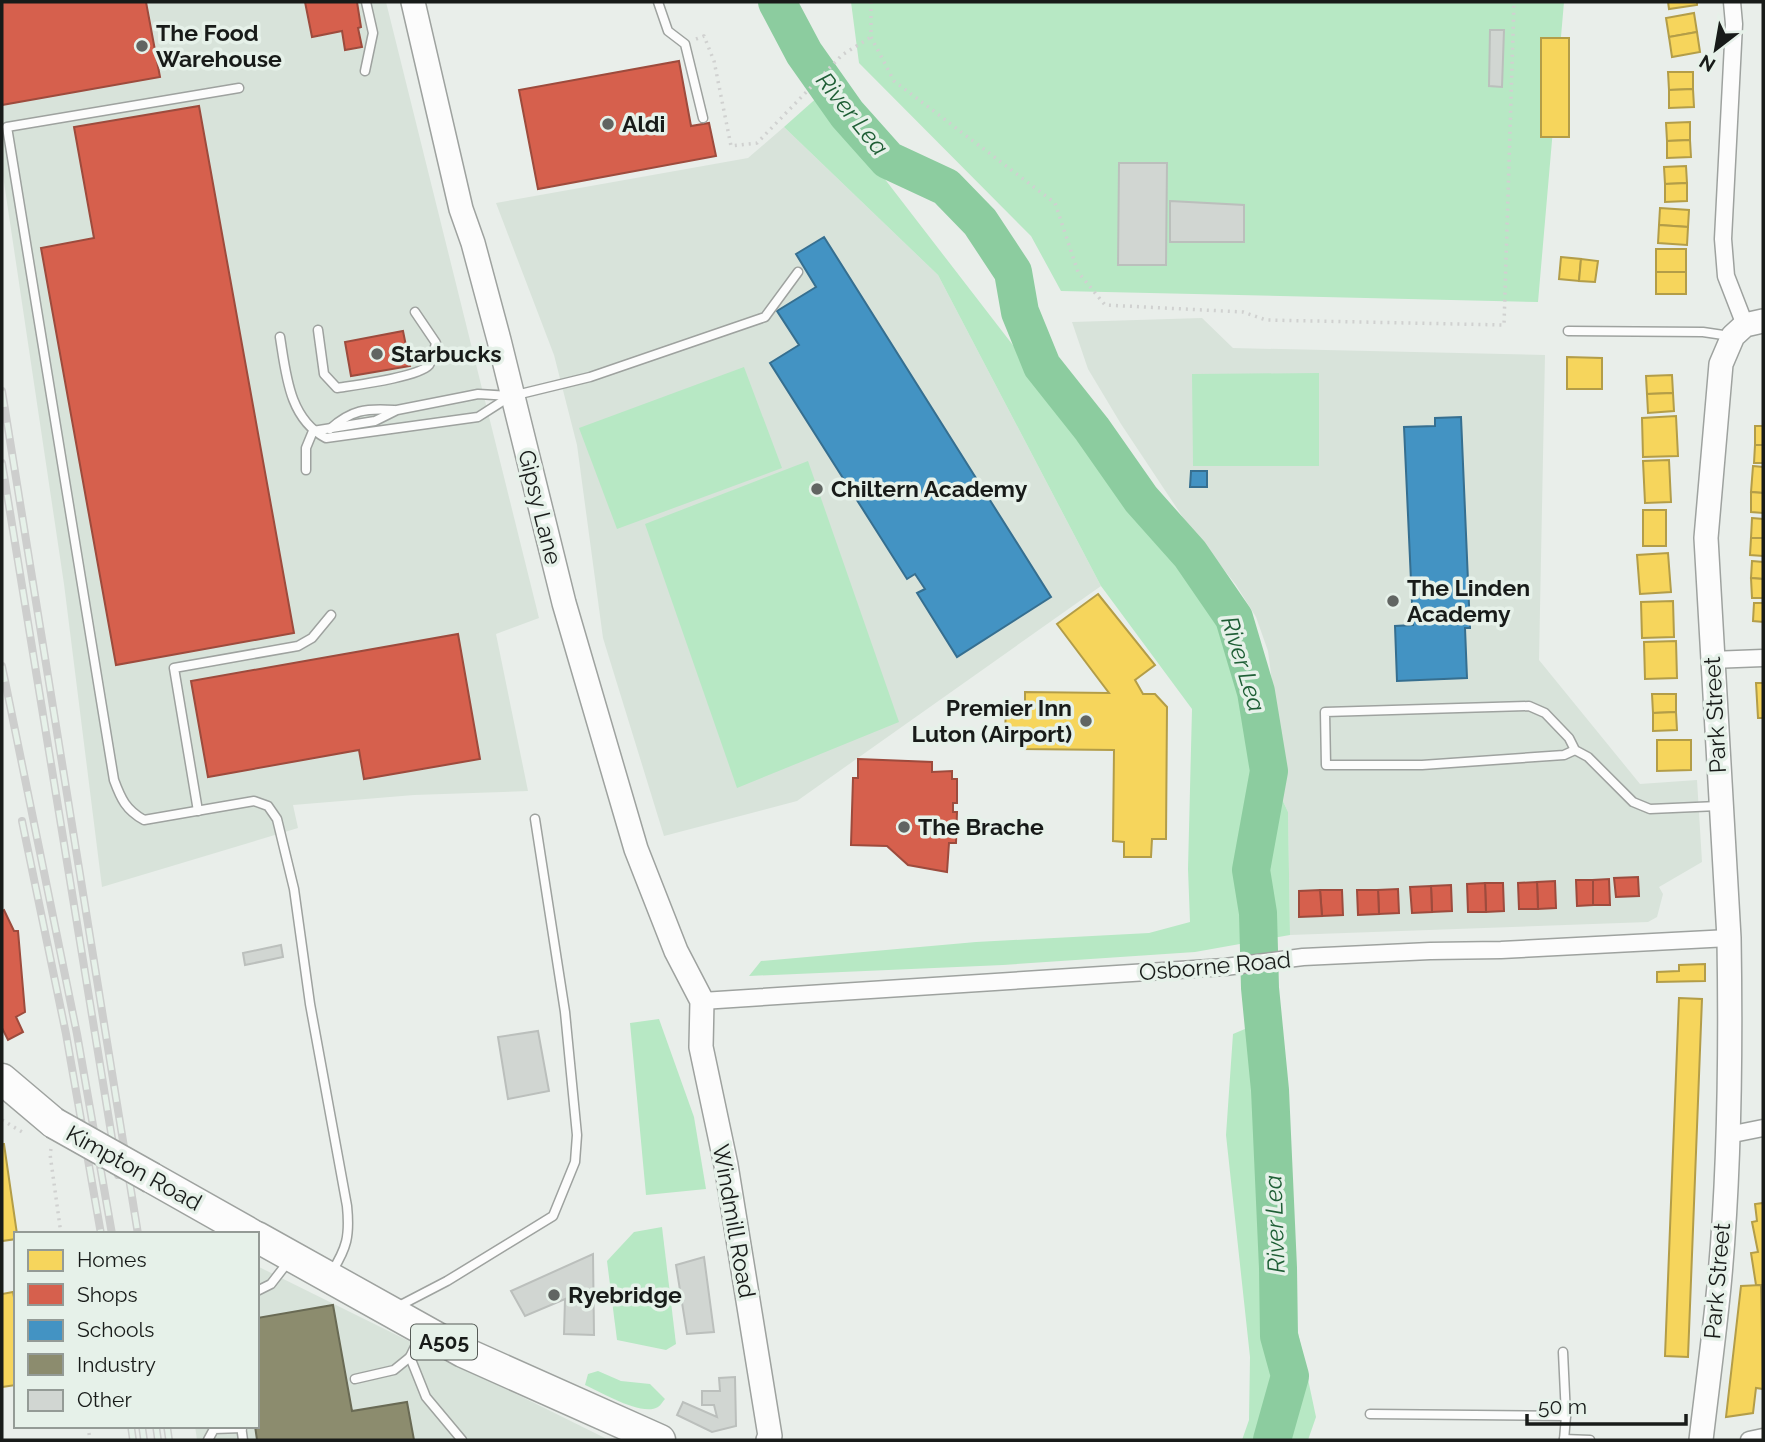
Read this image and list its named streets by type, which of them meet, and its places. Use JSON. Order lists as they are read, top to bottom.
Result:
{
  "streets": {
    "highway": ["Kimpton Road", "A505"],
    "main road": ["Gipsy Lane", "Park Street", "Windmill Road"],
    "street": ["Osborne Road"]
  },
  "crossings": [
    ["Gipsy Lane", "Osborne Road"],
    ["Gipsy Lane", "Windmill Road"],
    ["Park Street", "Osborne Road"],
    ["Osborne Road", "Windmill Road"]
  ],
  "water": ["River Lea"],
  "places": [
    "The Food Warehouse",
    "Aldi",
    "Starbucks",
    "Chiltern Academy",
    "The Linden Academy",
    "Premier Inn Luton (Airport)",
    "The Brache",
    "Ryebridge"
  ],
  "legend": [
    "Homes",
    "Shops",
    "Schools",
    "Industry",
    "Other"
  ],
  "scale_bar": "50 m",
  "north": "bottom left"
}
